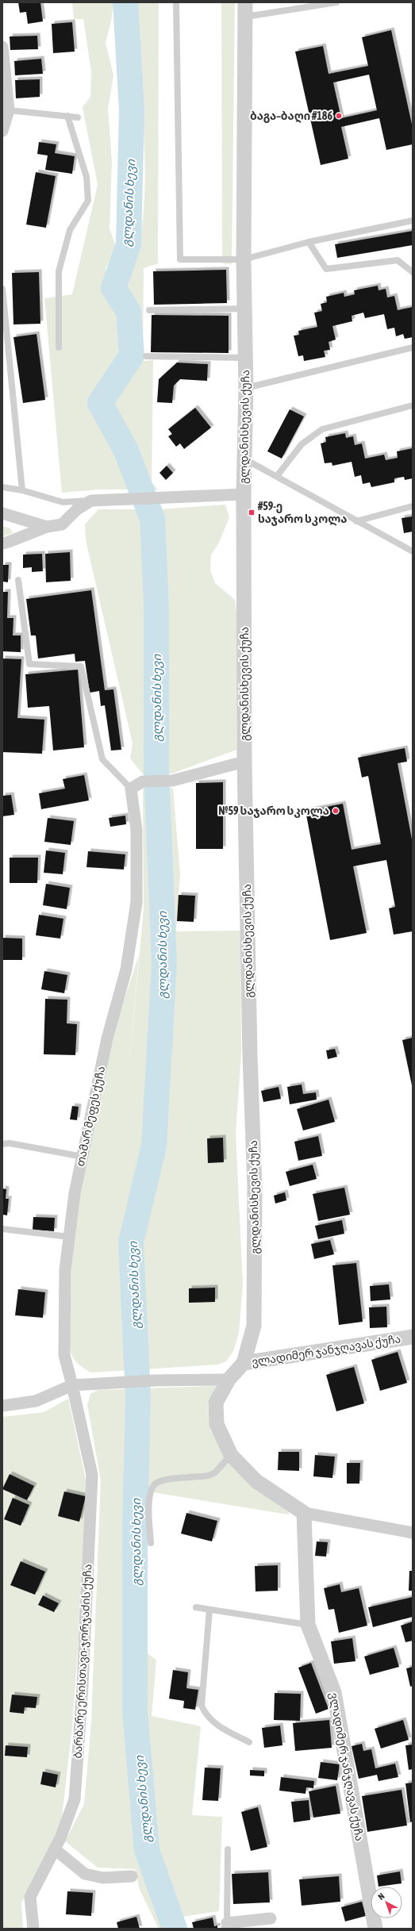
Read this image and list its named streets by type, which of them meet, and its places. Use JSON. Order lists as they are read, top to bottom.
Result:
{
  "streets": {
    "street": [
      "გლდანისხევის ქუჩა",
      "თამარ მეფეს ქუჩა",
      "ვლადიმერ ჯანჯღავას ქუჩა",
      "ბარბარე ერისთავი-ჯორჯაძის ქუჩა"
    ]
  },
  "crossings": [
    ["გლდანისხევის ქუჩა", "ვლადიმერ ჯანჯღავას ქუჩა"],
    ["თამარ მეფეს ქუჩა", "ბარბარე ერისთავი-ჯორჯაძის ქუჩა"]
  ],
  "water": ["გლდანის ხევი"],
  "places": {
    "other": ["ბაგა–ბაღი #186", "№59 საჯარო სკოლა"],
    "transit": ["#59-ე საჯარო სკოლა"]
  },
  "north": "top left"
}
